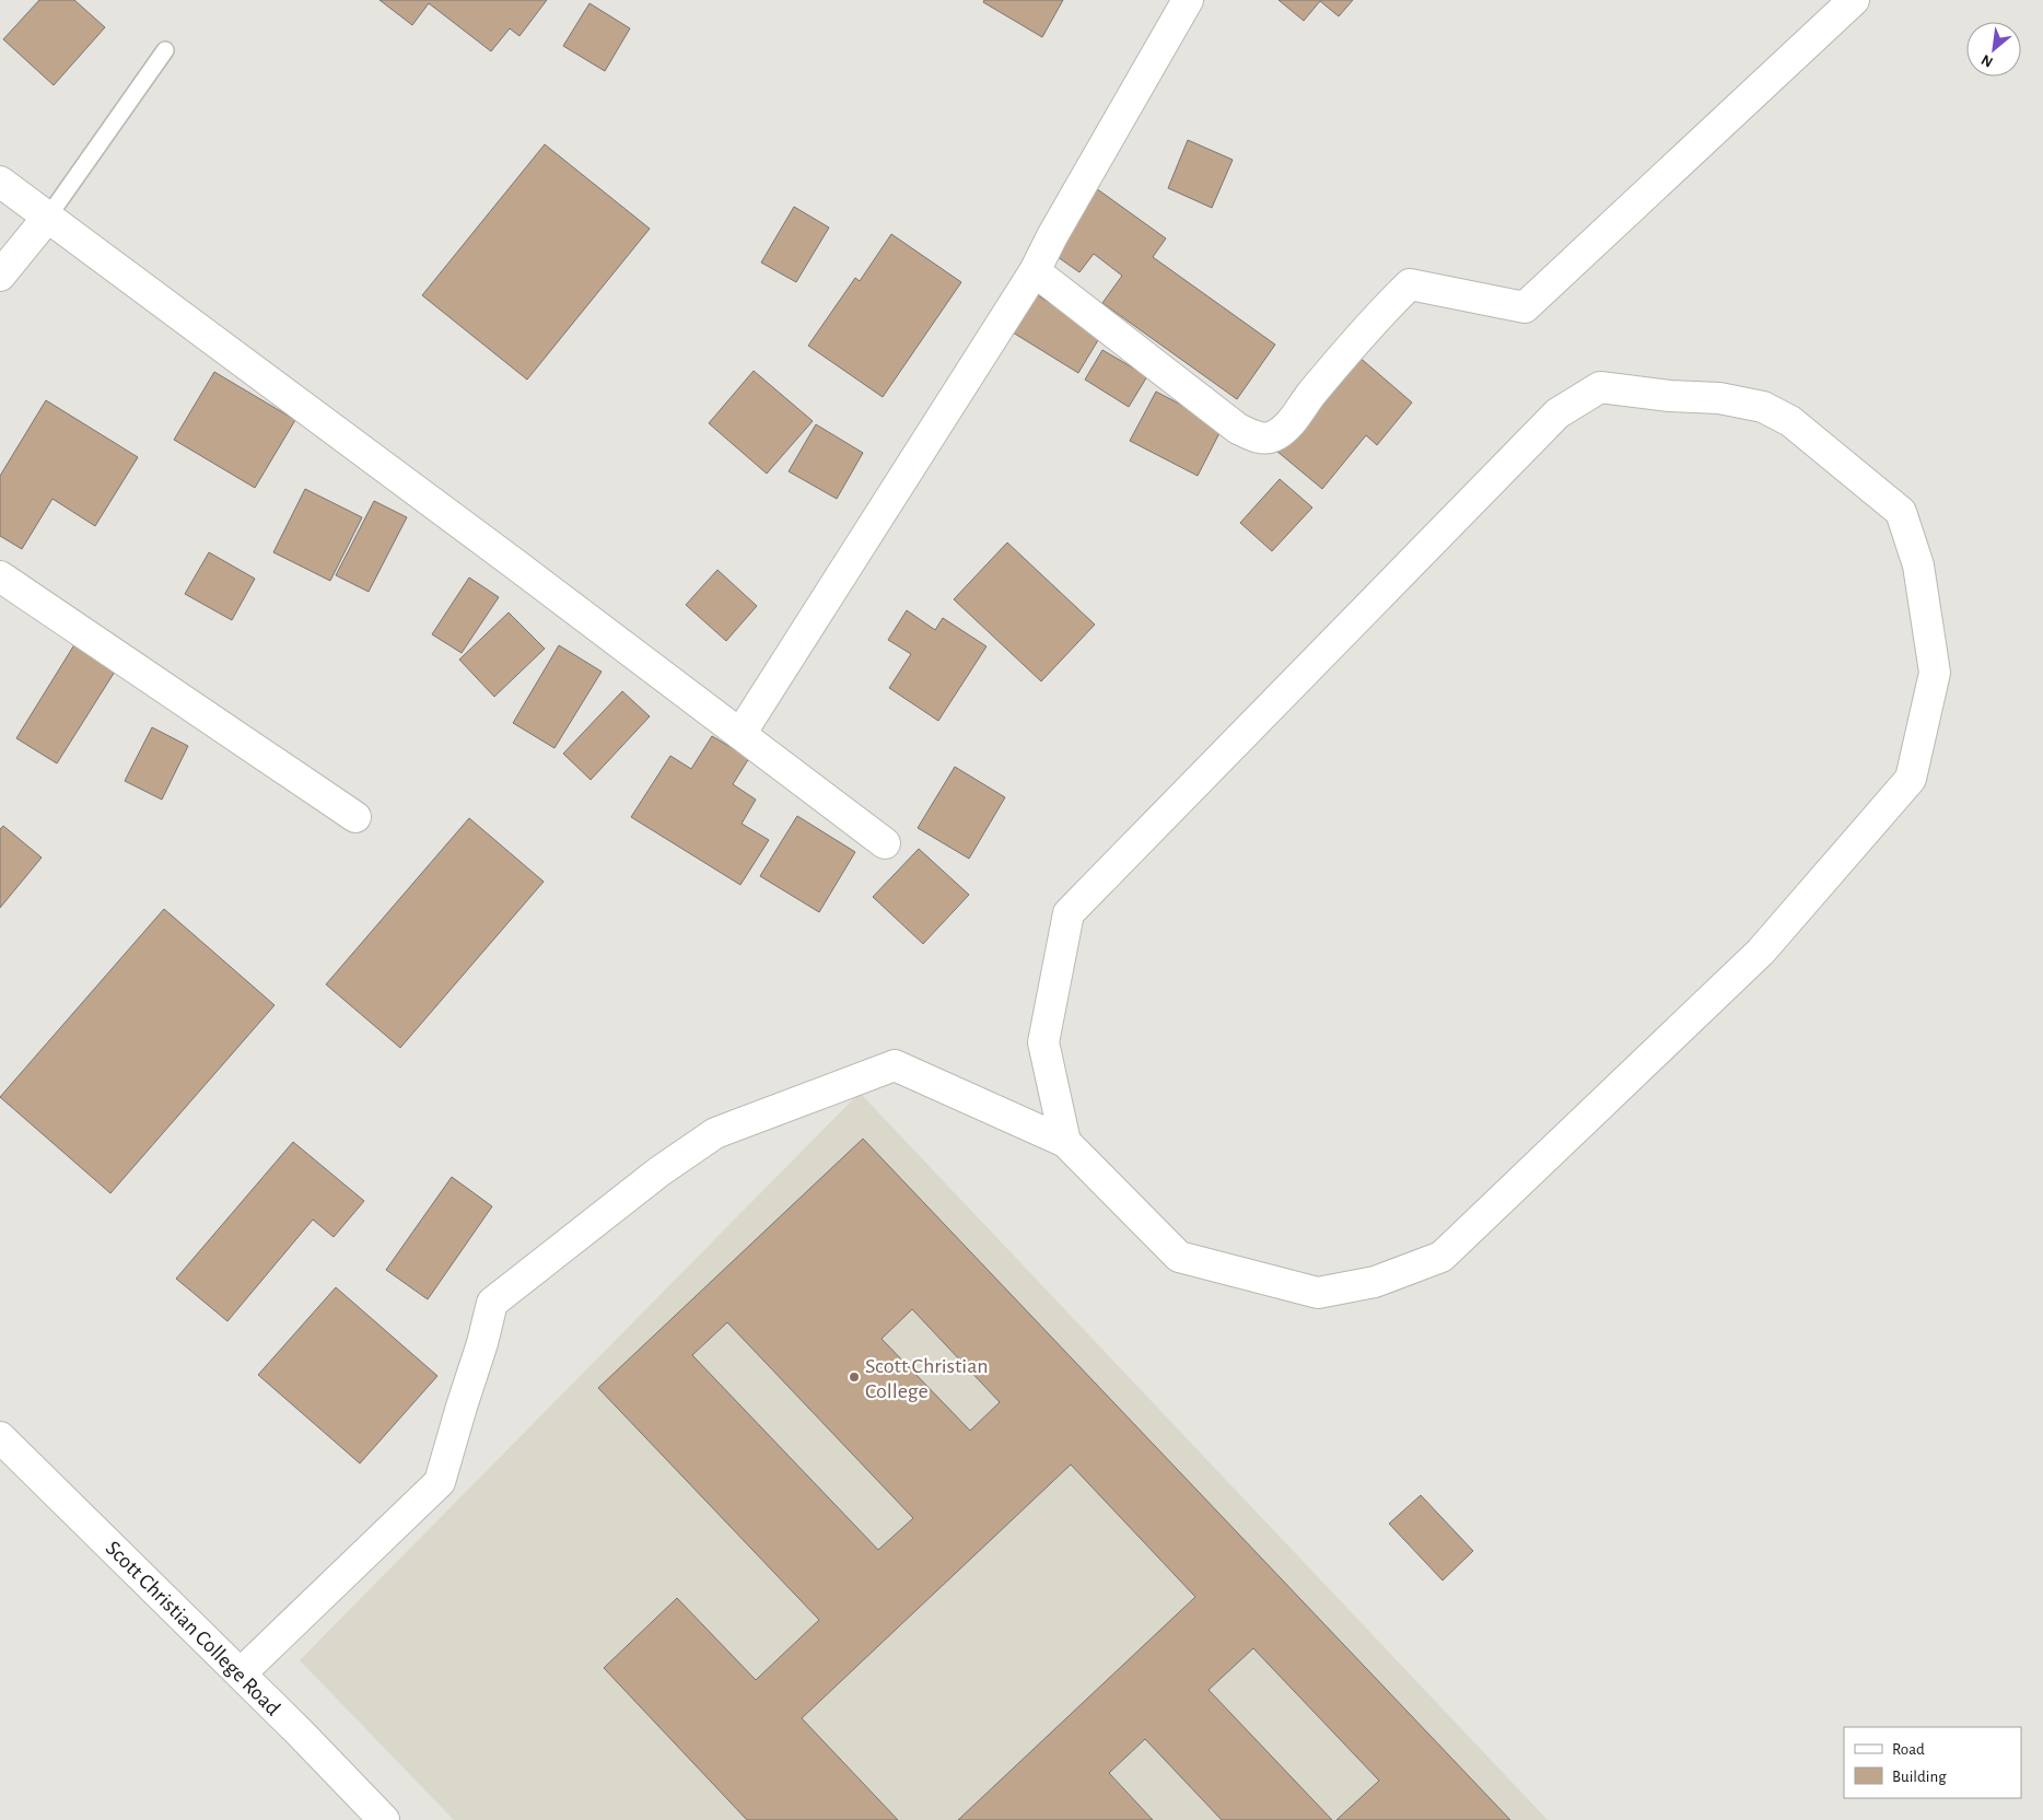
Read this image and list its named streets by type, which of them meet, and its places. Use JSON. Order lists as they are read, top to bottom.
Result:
{
  "streets": {
    "street": ["Scott Christian College Road"]
  },
  "places": ["Scott Christian College"],
  "legend": ["Road", "Building"],
  "north": "bottom left"
}
